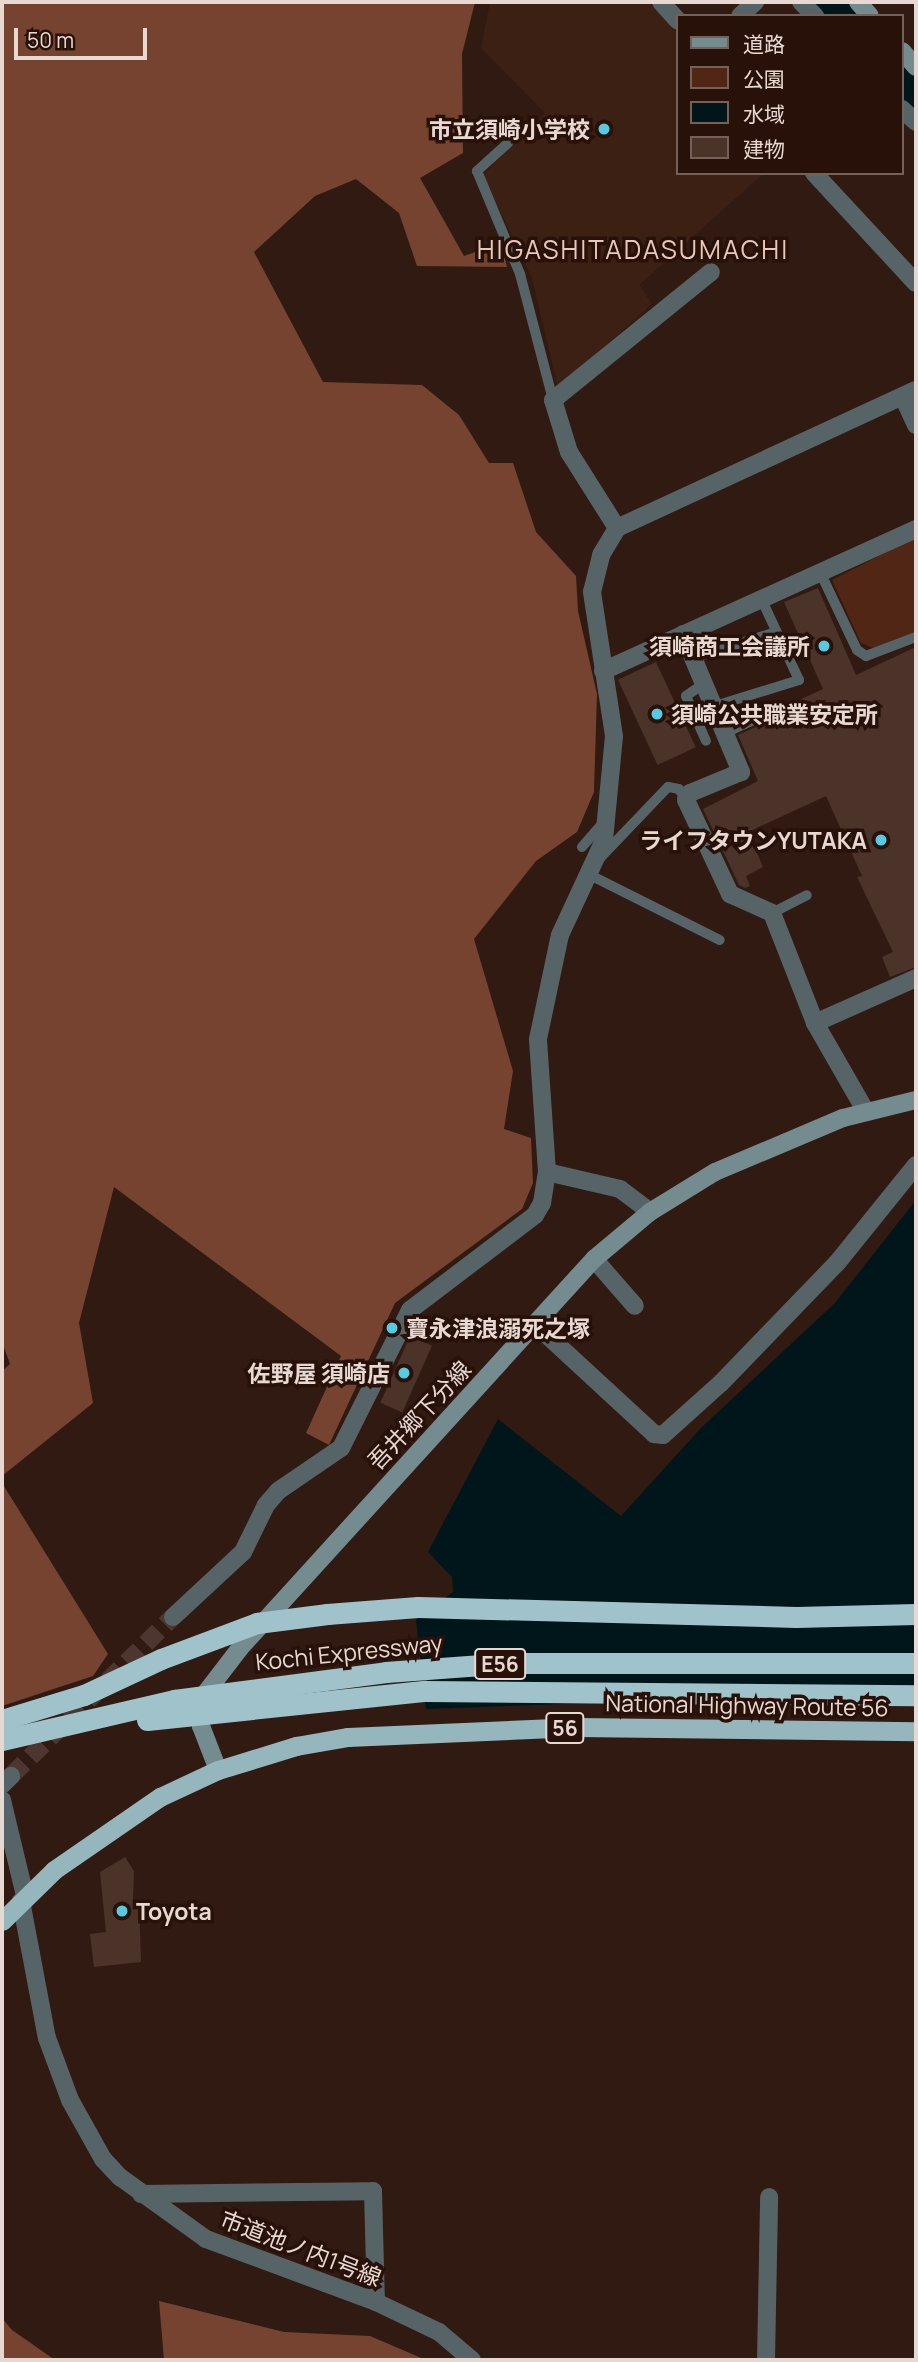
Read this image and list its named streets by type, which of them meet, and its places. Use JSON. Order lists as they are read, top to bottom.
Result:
{
  "streets": {
    "highway": [
      "Kochi Expressway",
      "E56",
      "National Highway Route 56",
      "56"
    ],
    "main road": ["吾井郷下分線"],
    "street": ["市道池ノ内1号線"]
  },
  "crossings": [
    ["吾井郷下分線", "National Highway Route 56"],
    ["National Highway Route 56", "市道池ノ内1号線"]
  ],
  "districts": ["HIGASHITADASUMACHI"],
  "places": [
    "市立須崎小学校",
    "須崎商工会議所",
    "須崎公共職業安定所",
    "ライフタウンYUTAKA",
    "寶永津浪溺死之塚",
    "佐野屋 須崎店",
    "Toyota"
  ],
  "legend": [
    "道路",
    "公園",
    "水域",
    "建物"
  ],
  "scale_bar": "50 m"
}
